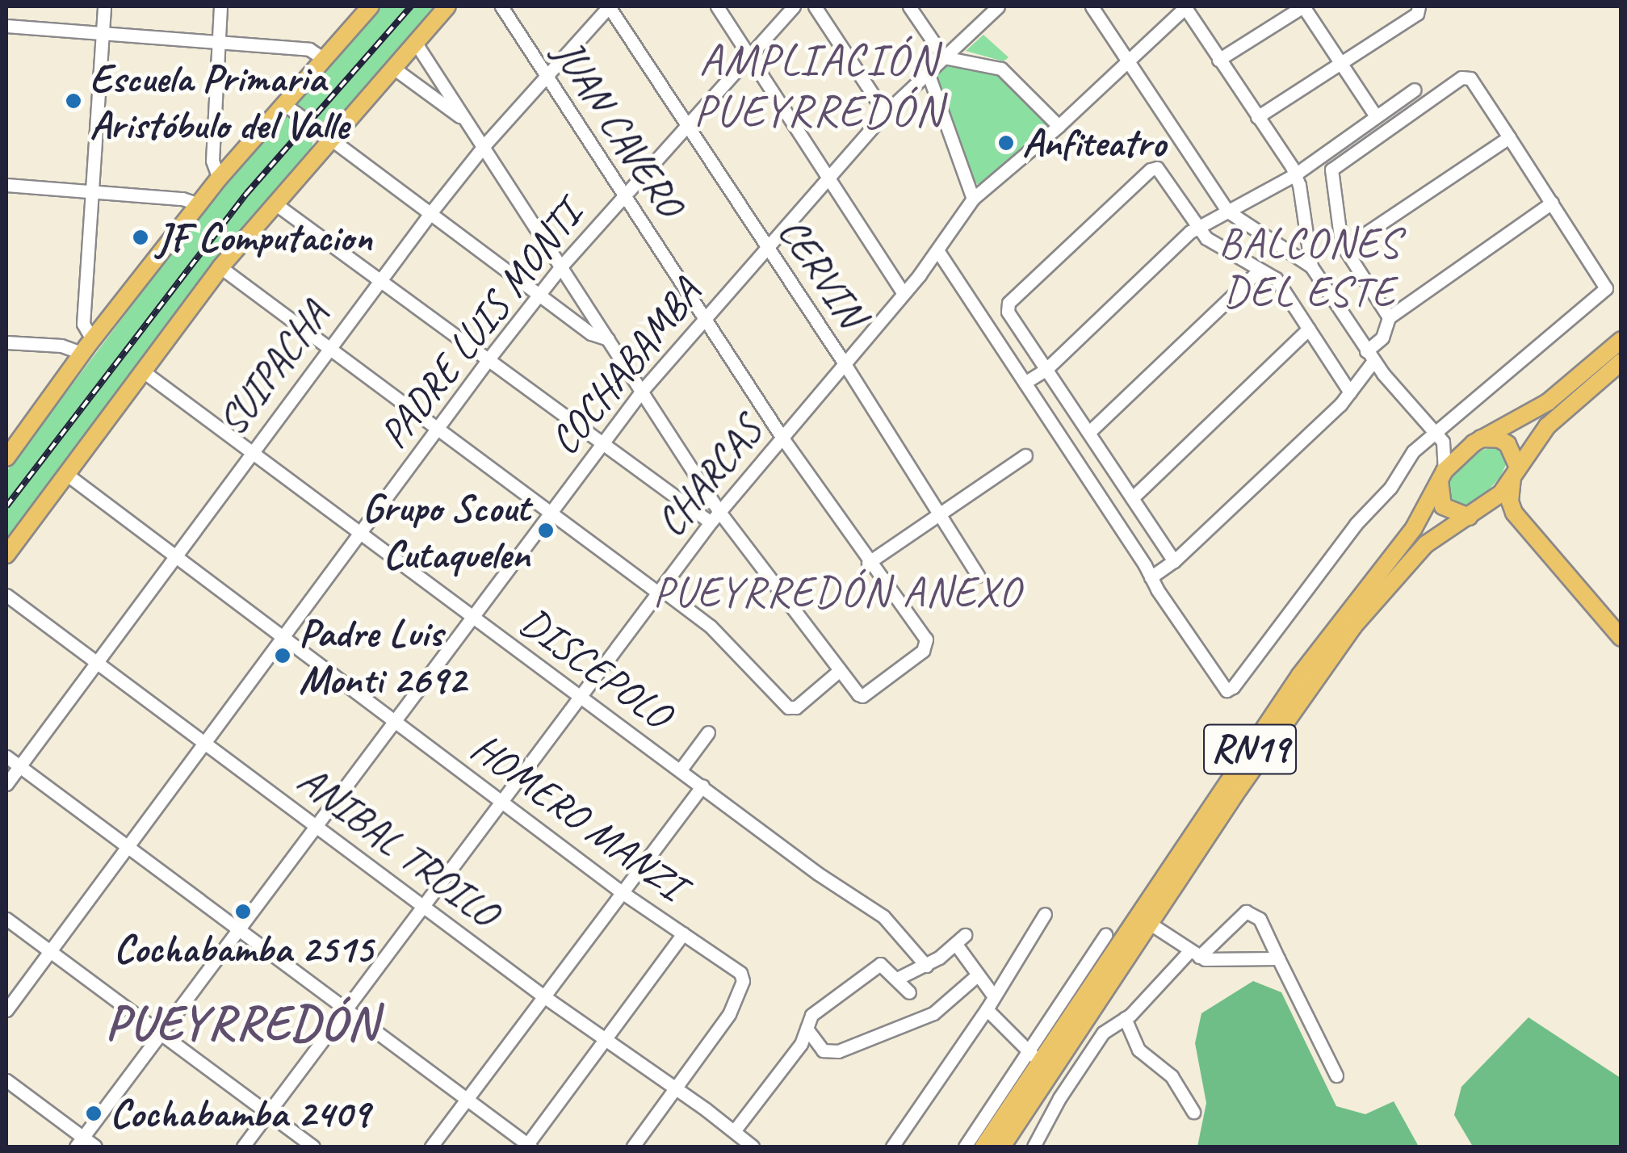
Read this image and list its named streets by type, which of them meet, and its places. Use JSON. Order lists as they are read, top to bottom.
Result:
{
  "streets": {
    "main road": ["RN19"],
    "street": [
      "JUAN CAVERO",
      "CERVIN",
      "PADRE LUIS MONTI",
      "COCHABAMBA",
      "SUIPACHA",
      "CHARCAS",
      "DISCEPOLO",
      "HOMERO MANZI",
      "ANIBAL TROILO"
    ]
  },
  "crossings": [
    ["JUAN CAVERO", "PADRE LUIS MONTI"],
    ["JUAN CAVERO", "COCHABAMBA"],
    ["JUAN CAVERO", "SUIPACHA"],
    ["JUAN CAVERO", "CHARCAS"],
    ["CERVIN", "PADRE LUIS MONTI"],
    ["CERVIN", "COCHABAMBA"],
    ["CERVIN", "SUIPACHA"],
    ["CERVIN", "CHARCAS"],
    ["PADRE LUIS MONTI", "DISCEPOLO"],
    ["PADRE LUIS MONTI", "HOMERO MANZI"],
    ["PADRE LUIS MONTI", "ANIBAL TROILO"],
    ["COCHABAMBA", "DISCEPOLO"],
    ["COCHABAMBA", "HOMERO MANZI"],
    ["COCHABAMBA", "ANIBAL TROILO"],
    ["SUIPACHA", "DISCEPOLO"],
    ["SUIPACHA", "HOMERO MANZI"],
    ["SUIPACHA", "ANIBAL TROILO"],
    ["CHARCAS", "DISCEPOLO"],
    ["CHARCAS", "HOMERO MANZI"],
    ["CHARCAS", "ANIBAL TROILO"],
    ["HOMERO MANZI", "ANIBAL TROILO"]
  ],
  "districts": [
    "AMPLIACIÓN PUEYRREDÓN",
    "BALCONES DEL ESTE",
    "PUEYRREDÓN ANEXO",
    "PUEYRREDÓN"
  ],
  "places": [
    "Escuela Primaria Aristóbulo del Valle",
    "Anfiteatro",
    "JF Computacion",
    "Grupo Scout Cutaquelen",
    "Padre Luis Monti 2692",
    "Cochabamba 2515",
    "Cochabamba 2409"
  ]
}
